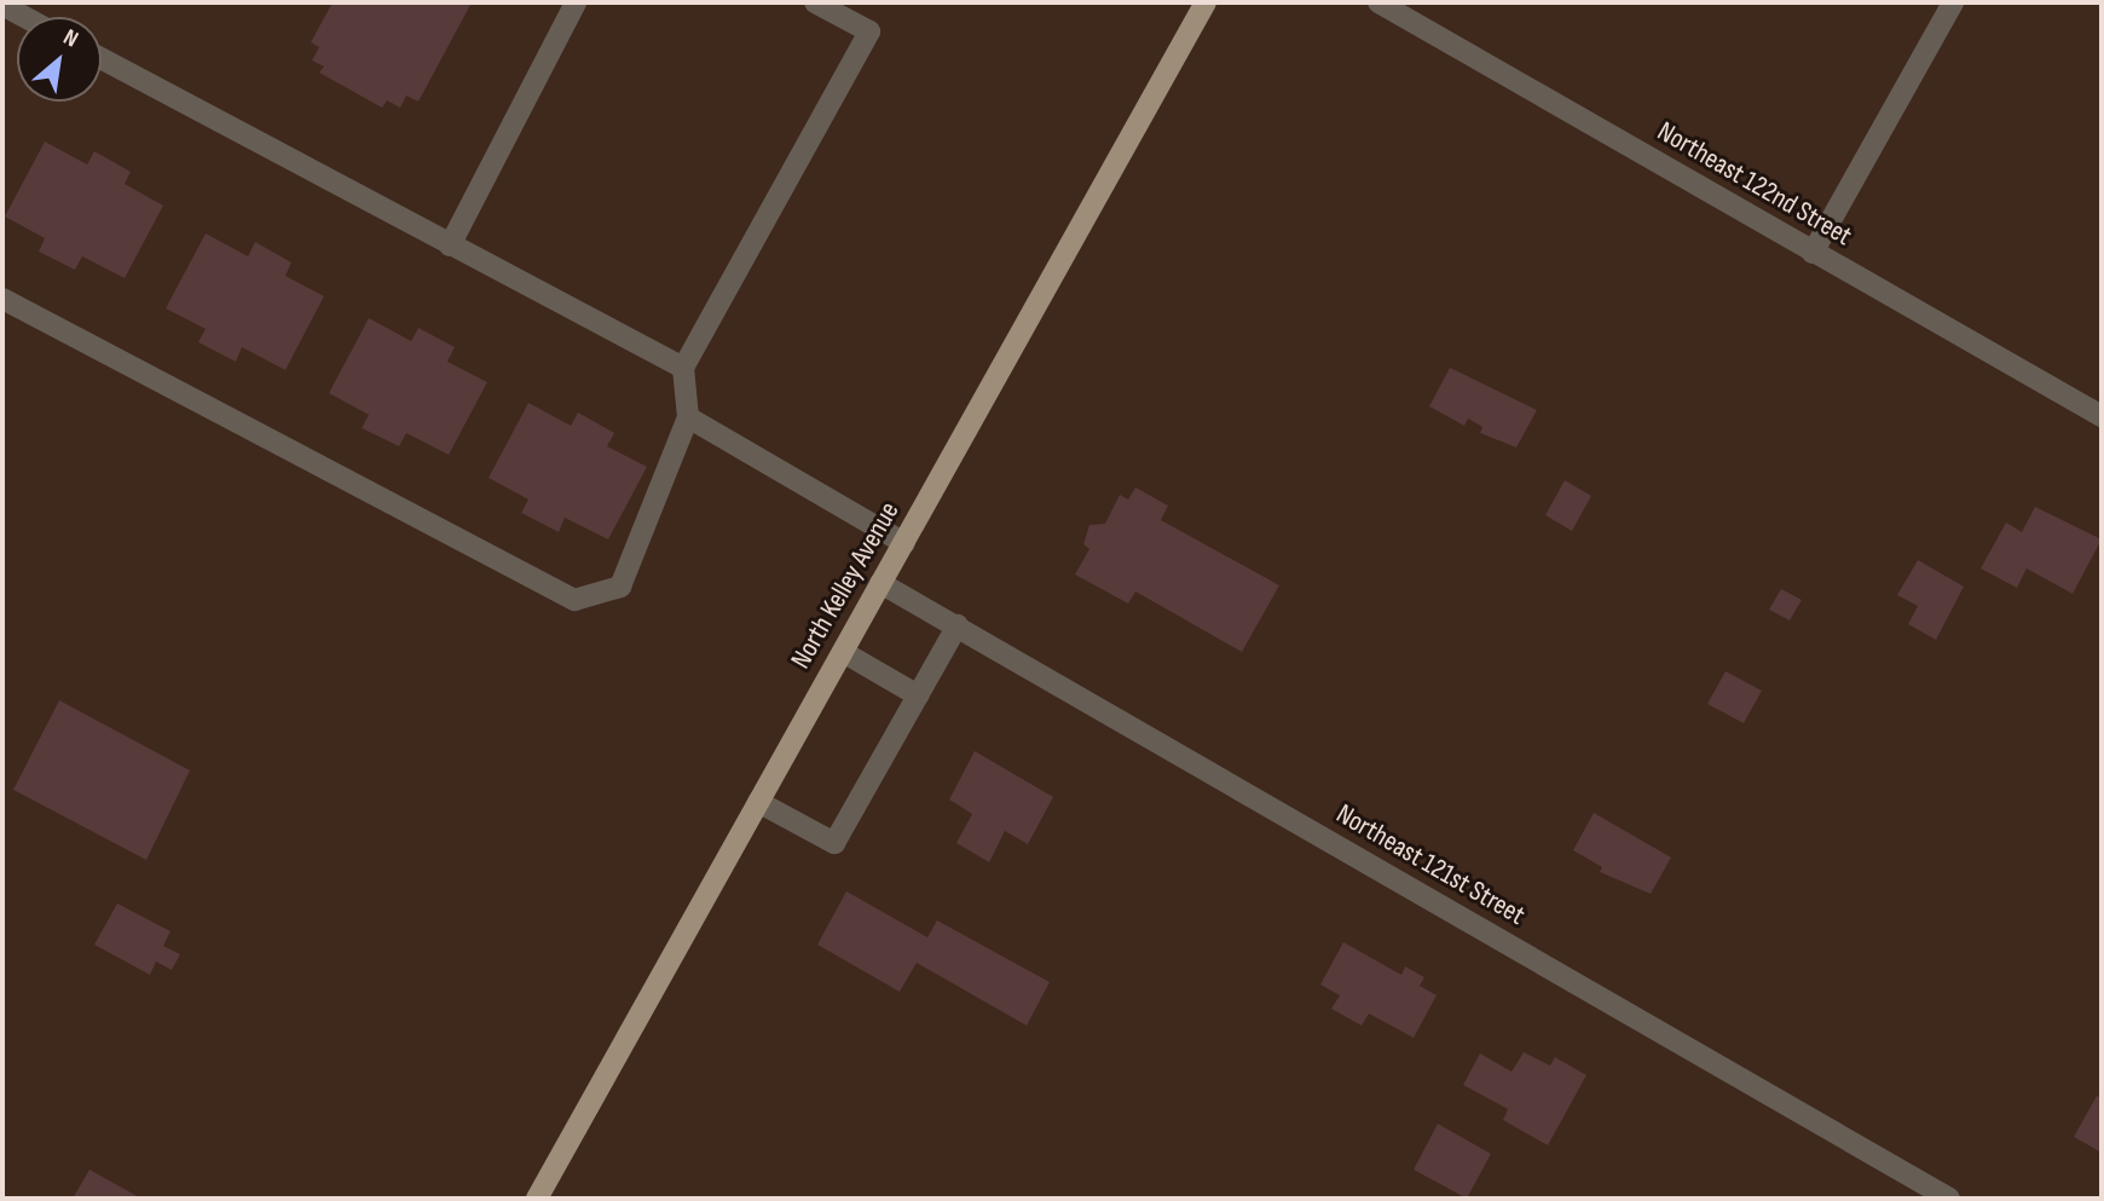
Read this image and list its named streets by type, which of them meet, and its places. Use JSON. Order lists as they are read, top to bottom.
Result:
{
  "streets": {
    "main road": ["North Kelley Avenue"],
    "street": ["Northeast 122nd Street", "Northeast 121st Street"]
  },
  "crossings": [
    ["North Kelley Avenue", "Northeast 121st Street"]
  ],
  "north": "top right"
}
